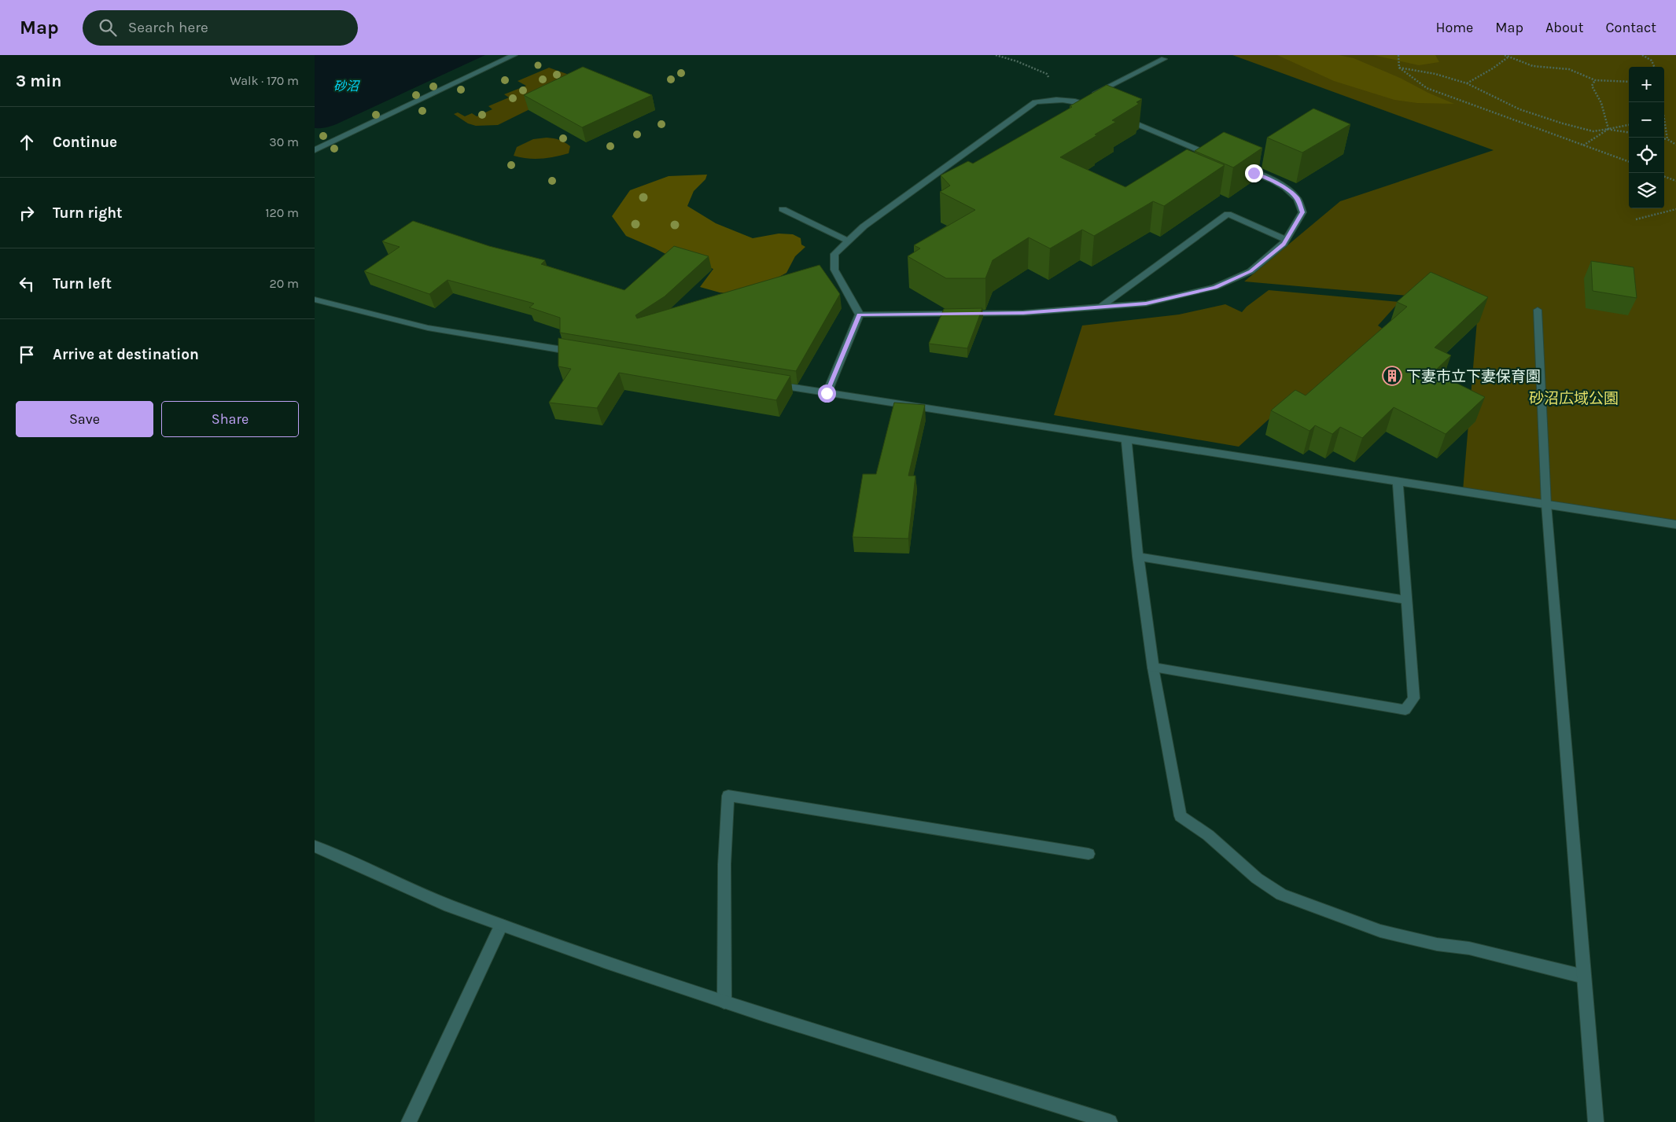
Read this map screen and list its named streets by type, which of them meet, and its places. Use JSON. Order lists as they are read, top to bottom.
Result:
{
  "water": ["砂沼"],
  "parks": ["砂沼広域公園"],
  "places": {
    "building": ["下妻市立下妻保育園"]
  },
  "page": {
    "header": "Map",
    "search": "Search here",
    "nav": [
      "Home",
      "Map",
      "About",
      "Contact"
    ],
    "heading": ["3 min", "Walk · 170 m"],
    "map_buttons": ["+", "−"],
    "list": [
      ["Continue", "30 m"],
      ["Turn right", "120 m"],
      ["Turn left", "20 m"],
      "Arrive at destination"
    ],
    "buttons": ["Save", "Share"]
  }
}
